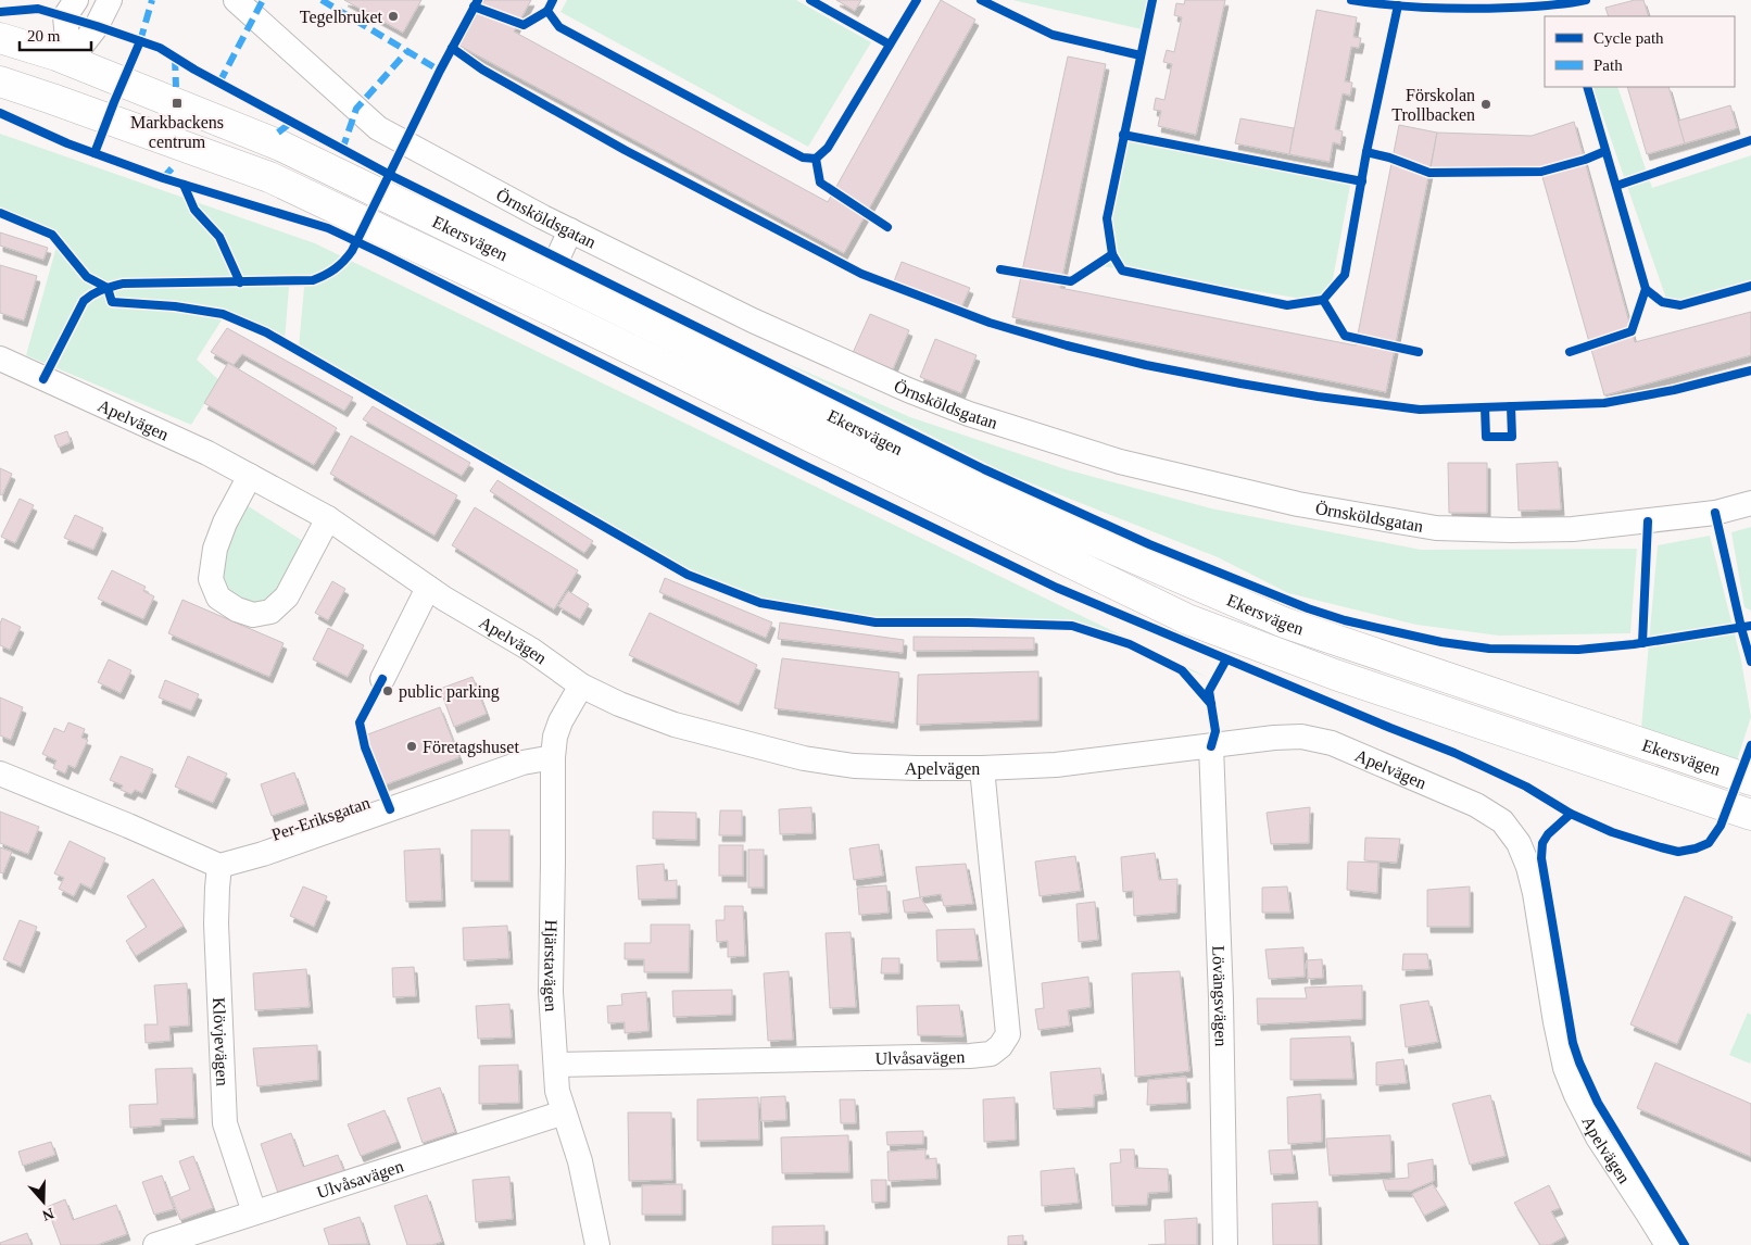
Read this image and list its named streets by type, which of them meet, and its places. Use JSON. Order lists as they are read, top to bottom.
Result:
{
  "streets": {
    "main road": ["Ekersvägen"],
    "street": [
      "Örnsköldsgatan",
      "Apelvägen",
      "Per-Eriksgatan",
      "Hjärstavägen",
      "Lövängsvägen",
      "Klövjevägen",
      "Ulvåsavägen"
    ]
  },
  "crossings": [
    ["Apelvägen", "Hjärstavägen"],
    ["Apelvägen", "Lövängsvägen"],
    ["Apelvägen", "Ulvåsavägen"],
    ["Per-Eriksgatan", "Hjärstavägen"],
    ["Per-Eriksgatan", "Klövjevägen"],
    ["Hjärstavägen", "Ulvåsavägen"],
    ["Klövjevägen", "Ulvåsavägen"]
  ],
  "places": {
    "other": [
      "Tegelbruket",
      "Förskolan Trollbacken",
      "public parking",
      "Företagshuset"
    ],
    "transit": ["Markbackens centrum"]
  },
  "legend": ["Cycle path", "Path"],
  "scale_bar": "20 m",
  "north": "bottom"
}
